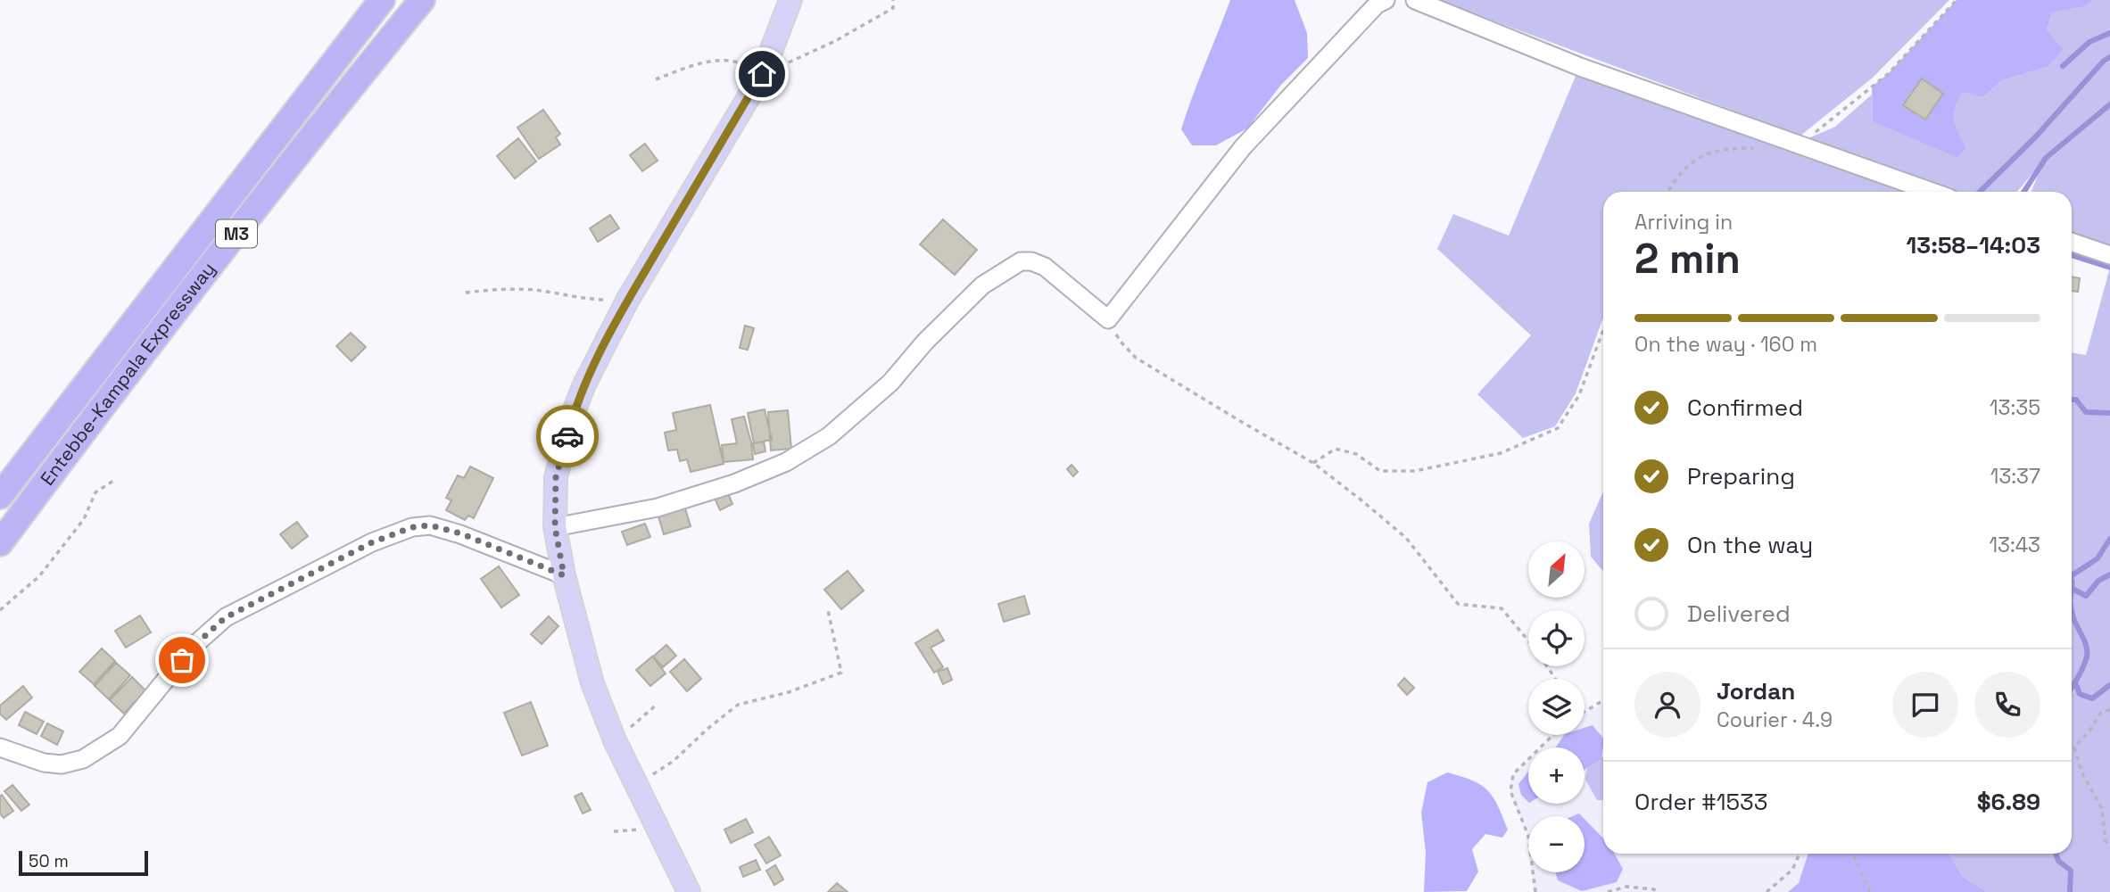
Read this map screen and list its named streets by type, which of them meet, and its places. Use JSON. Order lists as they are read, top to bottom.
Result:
{
  "streets": {
    "highway": ["M3", "Entebbe-Kampala Expressway"]
  },
  "scale_bar": "50 m",
  "north": "top right",
  "page": {
    "heading": ["2 min", "Arriving in", "13:58–14:03"],
    "panel": [
      "Jordan",
      "Courier · 4.9",
      "Order #1533",
      "$6.89"
    ],
    "bar": "On the way · 160 m",
    "list": [
      ["Confirmed", "13:35"],
      ["Preparing", "13:37"],
      ["On the way", "13:43"],
      "Delivered"
    ],
    "map_buttons": ["+", "−"],
    "scale": "50 m"
  }
}
